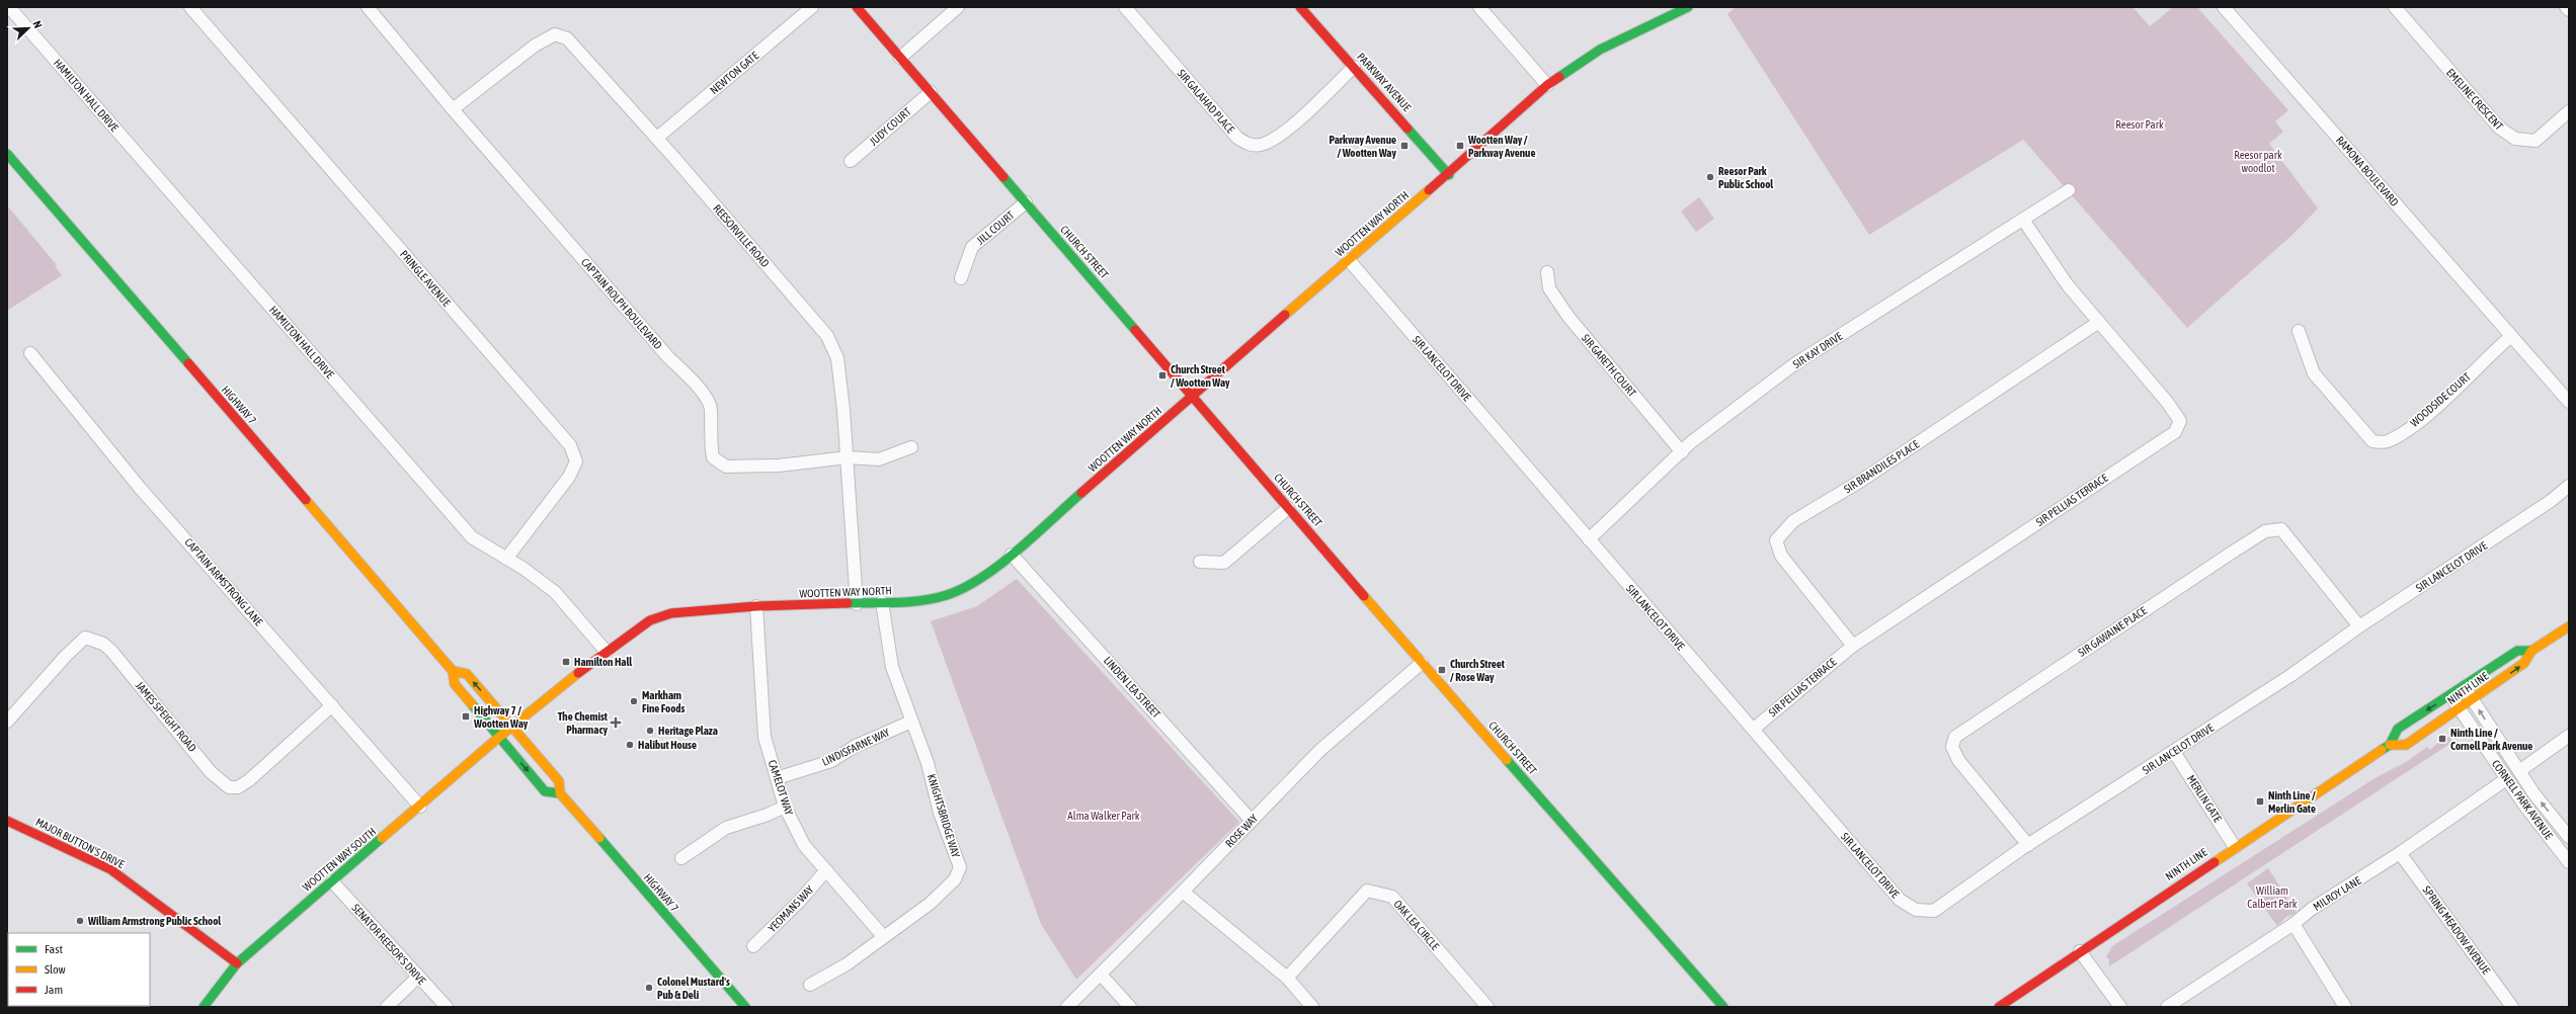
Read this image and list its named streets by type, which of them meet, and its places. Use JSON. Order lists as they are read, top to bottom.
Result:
{
  "streets": {
    "street": [
      "NEWTON GATE",
      "PARKWAY AVENUE",
      "HAMILTON HALL DRIVE",
      "EMELINE CRESCENT",
      "SIR GALAHAD PLACE",
      "JUDY COURT",
      "RAMONA BOULEVARD",
      "WOOTTEN WAY NORTH",
      "JILL COURT",
      "REESORVILLE ROAD",
      "CHURCH STREET",
      "PRINGLE AVENUE",
      "CAPTAIN ROLPH BOULEVARD",
      "SIR KAY DRIVE",
      "SIR GARETH COURT",
      "SIR LANCELOT DRIVE",
      "WOODSIDE COURT",
      "HIGHWAY 7",
      "SIR BRANDILES PLACE",
      "SIR PELLIAS TERRACE",
      "CAPTAIN ARMSTRONG LANE",
      "SIR GAWAINE PLACE",
      "LINDEN LEA STREET",
      "NINTH LINE",
      "JAMES SPEIGHT ROAD",
      "LINDISFARNE WAY",
      "CAMELOT WAY",
      "MERLIN GATE",
      "CORNELL PARK AVENUE",
      "KNIGHTSBRIDGE WAY",
      "ROSE WAY",
      "MAJOR BUTTON'S DRIVE",
      "WOOTTEN WAY SOUTH",
      "MILROY LANE",
      "YEOMANS WAY",
      "OAK LEA CIRCLE",
      "SPRING MEADOW AVENUE",
      "SENATOR REESOR'S DRIVE"
    ]
  },
  "crossings": [
    ["NEWTON GATE", "REESORVILLE ROAD"],
    ["PARKWAY AVENUE", "SIR GALAHAD PLACE"],
    ["PARKWAY AVENUE", "WOOTTEN WAY NORTH"],
    ["HAMILTON HALL DRIVE", "WOOTTEN WAY NORTH"],
    ["HAMILTON HALL DRIVE", "PRINGLE AVENUE"],
    ["JUDY COURT", "CHURCH STREET"],
    ["RAMONA BOULEVARD", "WOODSIDE COURT"],
    ["WOOTTEN WAY NORTH", "REESORVILLE ROAD"],
    ["WOOTTEN WAY NORTH", "CHURCH STREET"],
    ["WOOTTEN WAY NORTH", "SIR LANCELOT DRIVE"],
    ["WOOTTEN WAY NORTH", "HIGHWAY 7"],
    ["WOOTTEN WAY NORTH", "LINDEN LEA STREET"],
    ["WOOTTEN WAY NORTH", "CAMELOT WAY"],
    ["WOOTTEN WAY NORTH", "KNIGHTSBRIDGE WAY"],
    ["WOOTTEN WAY NORTH", "WOOTTEN WAY SOUTH"],
    ["JILL COURT", "CHURCH STREET"],
    ["REESORVILLE ROAD", "CAPTAIN ROLPH BOULEVARD"],
    ["CHURCH STREET", "ROSE WAY"],
    ["SIR KAY DRIVE", "SIR GARETH COURT"],
    ["SIR KAY DRIVE", "SIR LANCELOT DRIVE"],
    ["SIR KAY DRIVE", "SIR PELLIAS TERRACE"],
    ["SIR LANCELOT DRIVE", "SIR PELLIAS TERRACE"],
    ["SIR LANCELOT DRIVE", "SIR GAWAINE PLACE"],
    ["SIR LANCELOT DRIVE", "MERLIN GATE"],
    ["HIGHWAY 7", "WOOTTEN WAY SOUTH"],
    ["SIR BRANDILES PLACE", "SIR PELLIAS TERRACE"],
    ["CAPTAIN ARMSTRONG LANE", "JAMES SPEIGHT ROAD"],
    ["CAPTAIN ARMSTRONG LANE", "WOOTTEN WAY SOUTH"],
    ["LINDEN LEA STREET", "ROSE WAY"],
    ["NINTH LINE", "MERLIN GATE"],
    ["NINTH LINE", "CORNELL PARK AVENUE"],
    ["LINDISFARNE WAY", "CAMELOT WAY"],
    ["LINDISFARNE WAY", "KNIGHTSBRIDGE WAY"],
    ["CAMELOT WAY", "KNIGHTSBRIDGE WAY"],
    ["CAMELOT WAY", "YEOMANS WAY"],
    ["CORNELL PARK AVENUE", "MILROY LANE"],
    ["MAJOR BUTTON'S DRIVE", "WOOTTEN WAY SOUTH"],
    ["WOOTTEN WAY SOUTH", "SENATOR REESOR'S DRIVE"],
    ["MILROY LANE", "SPRING MEADOW AVENUE"]
  ],
  "parks": [
    "Reesor Park",
    "Reesor park woodlot",
    "Alma Walker Park",
    "William Calbert Park"
  ],
  "places": {
    "transit": [
      "Parkway Avenue / Wootten Way",
      "Wootten Way / Parkway Avenue",
      "Church Street / Wootten Way",
      "Hamilton Hall",
      "Church Street / Rose Way",
      "Highway 7 / Wootten Way",
      "Ninth Line / Cornell Park Avenue",
      "Ninth Line / Merlin Gate"
    ],
    "other": [
      "Reesor Park Public School",
      "Markham Fine Foods",
      "Heritage Plaza",
      "Halibut House",
      "William Armstrong Public School",
      "Colonel Mustard's Pub & Deli"
    ],
    "health": ["The Chemist Pharmacy"]
  },
  "legend": ["Fast", "Slow", "Jam"],
  "north": "top right"
}
